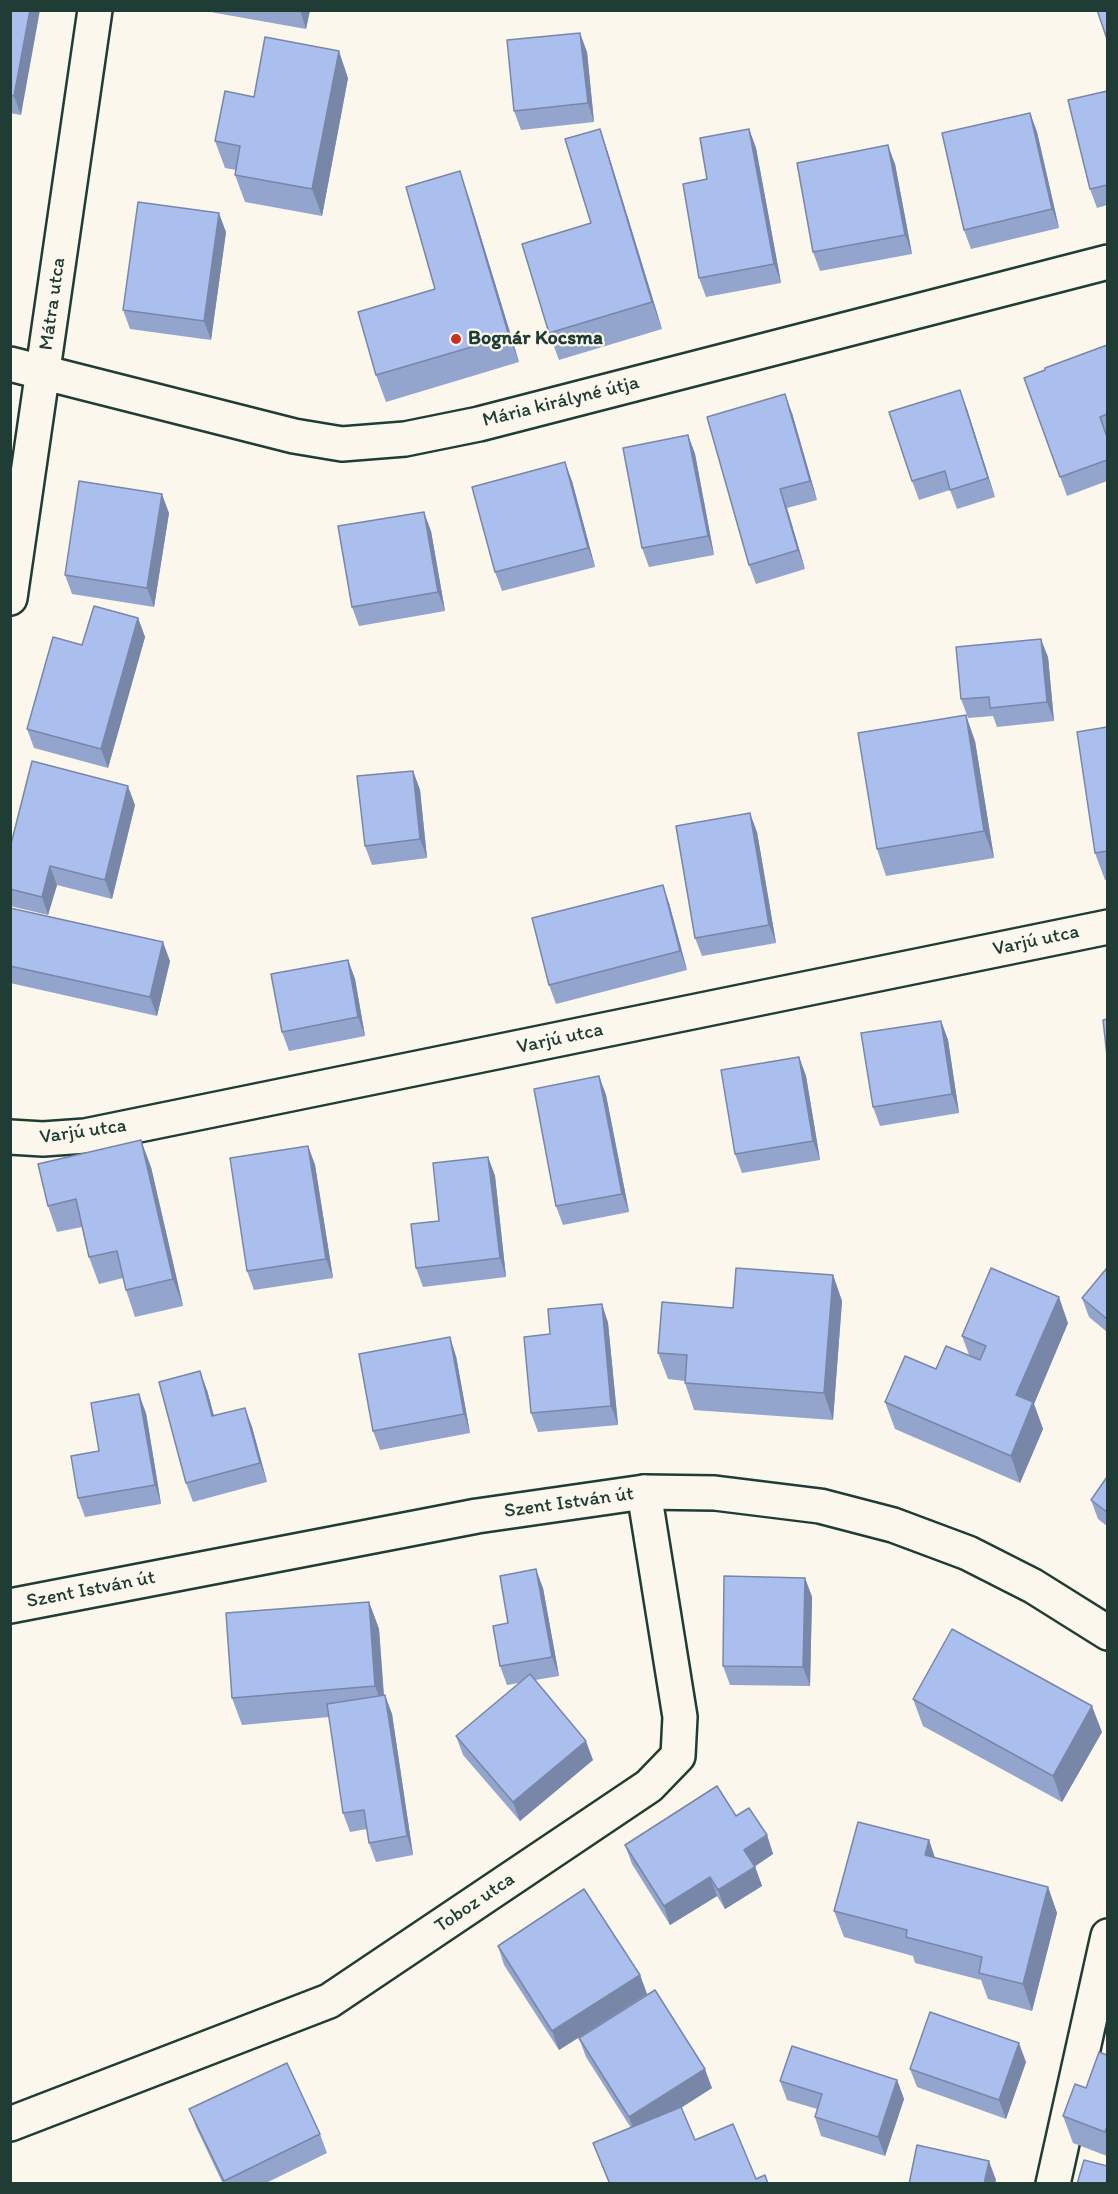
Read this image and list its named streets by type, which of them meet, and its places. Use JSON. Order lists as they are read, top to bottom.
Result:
{
  "streets": {
    "street": [
      "Mátra utca",
      "Mária királyné útja",
      "Varjú utca",
      "Szent István út",
      "Toboz utca"
    ]
  },
  "crossings": [
    ["Mátra utca", "Mária királyné útja"],
    ["Szent István út", "Toboz utca"]
  ],
  "places": ["Bognár Kocsma"]
}
